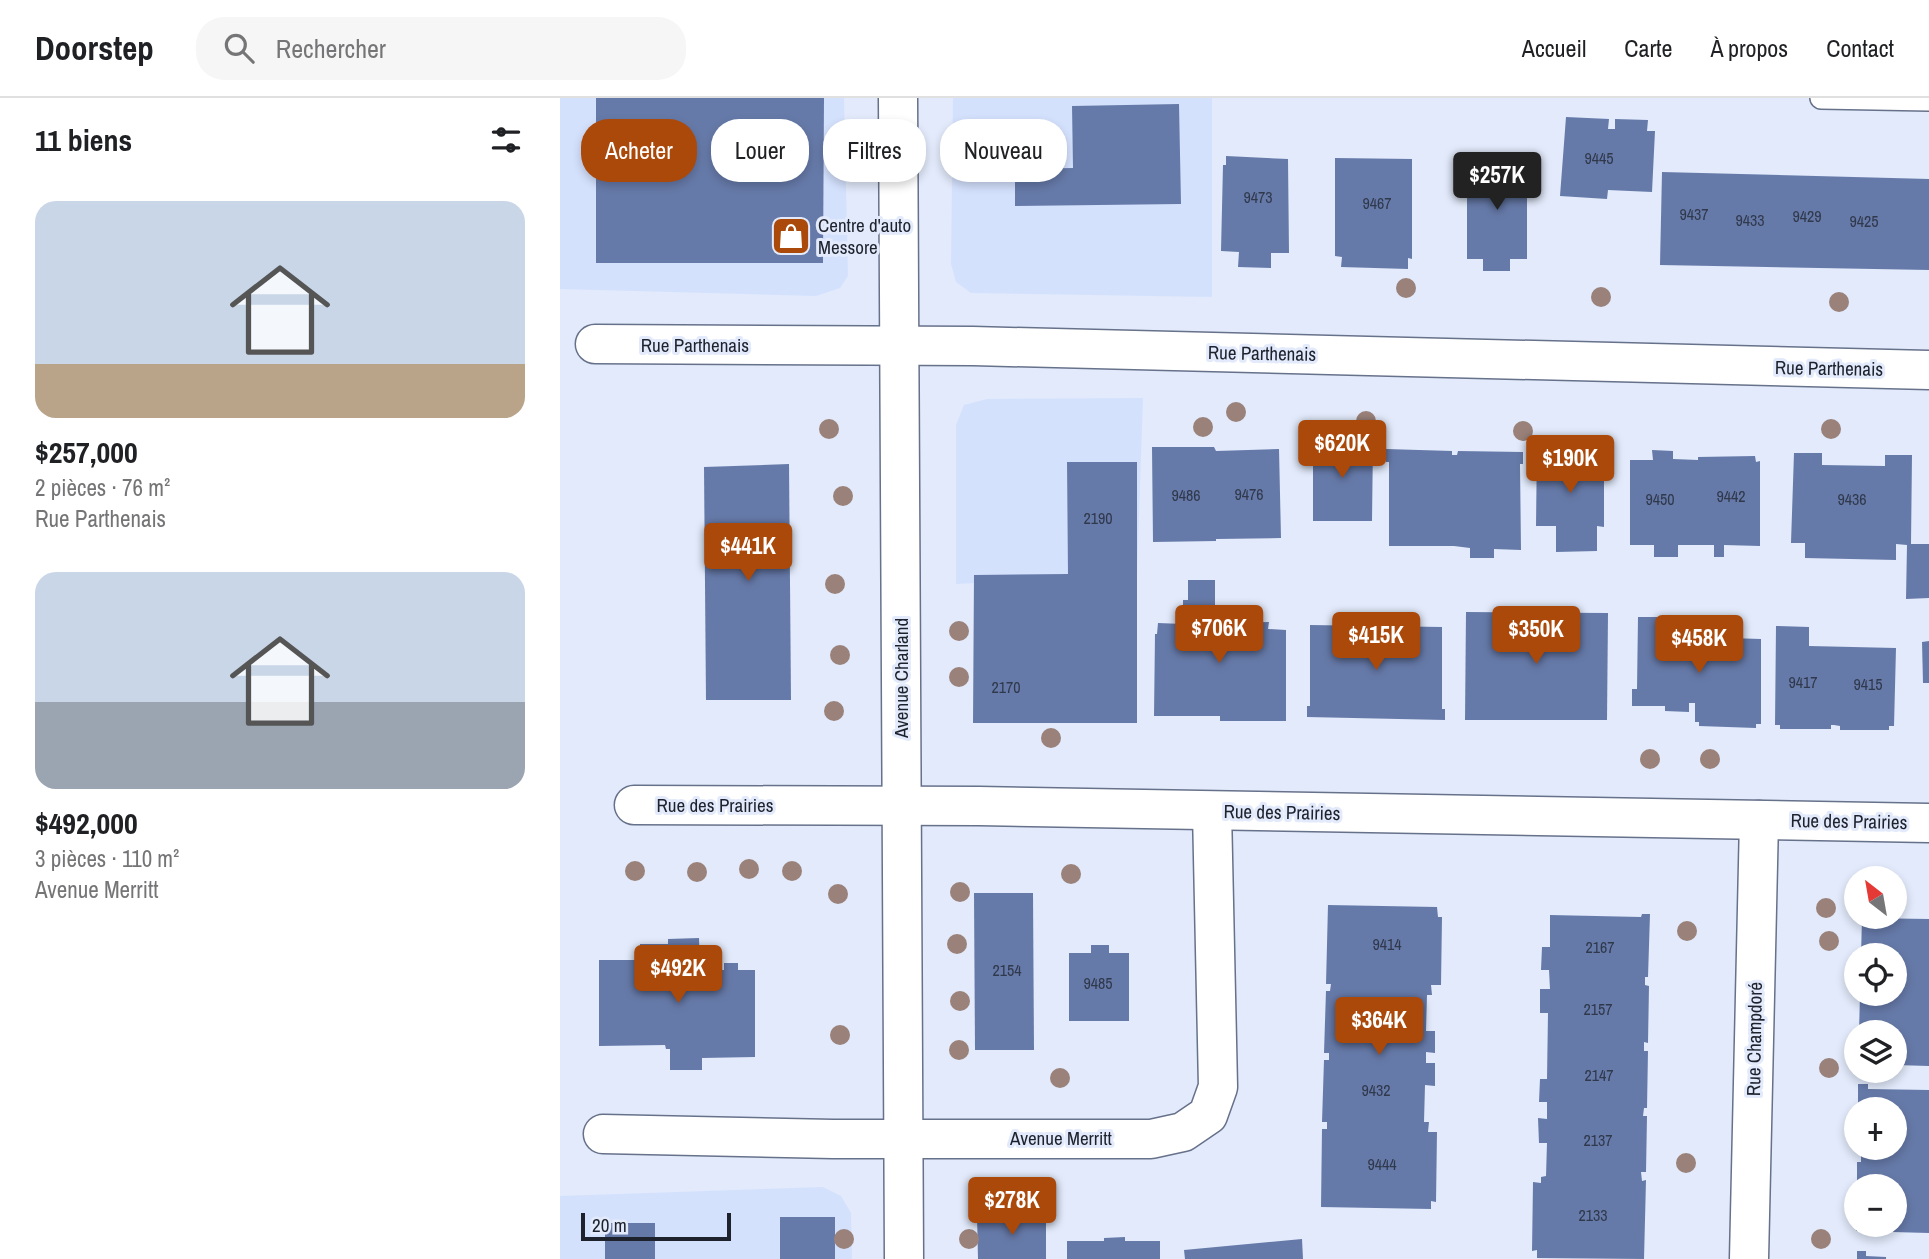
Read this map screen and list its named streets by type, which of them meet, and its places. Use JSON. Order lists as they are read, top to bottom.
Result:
{
  "streets": {
    "street": [
      "Rue Parthenais",
      "Avenue Charland",
      "Rue des Prairies",
      "Rue Champdoré",
      "Avenue Merritt"
    ]
  },
  "crossings": [
    ["Rue Parthenais", "Avenue Charland"],
    ["Avenue Charland", "Rue des Prairies"],
    ["Avenue Charland", "Avenue Merritt"],
    ["Rue des Prairies", "Rue Champdoré"],
    ["Rue des Prairies", "Avenue Merritt"]
  ],
  "places": {
    "shop": ["Centre d'auto Messore"]
  },
  "house_numbers": [
    "9445",
    "9473",
    "9467",
    "9437",
    "9429",
    "9433",
    "9425",
    "9476",
    "9486",
    "9442",
    "9450",
    "9436",
    "2190",
    "9417",
    "9415",
    "2170",
    "9414",
    "2167",
    "2154",
    "9485",
    "2157",
    "2147",
    "9432",
    "2137",
    "9444",
    "2133"
  ],
  "scale_bar": "20 m",
  "north": "top left",
  "page": {
    "header": "Doorstep",
    "search": "Rechercher",
    "nav": [
      "Accueil",
      "Carte",
      "À propos",
      "Contact"
    ],
    "heading": "11 biens",
    "chip": [
      "Acheter",
      "Louer",
      "Filtres",
      "Nouveau"
    ],
    "price": [
      "$257K",
      "$620K",
      "$190K",
      "$441K",
      "$706K",
      "$350K",
      "$415K",
      "$458K",
      "$492K",
      "$364K",
      "$278K"
    ],
    "list": [
      {
        "name": "$257,000",
        "note": "2 pièces · 76 m² · Rue Parthenais"
      },
      {
        "name": "$492,000",
        "note": "3 pièces · 110 m² · Avenue Merritt"
      }
    ],
    "map_buttons": ["+", "−"],
    "scale": "20 m"
  }
}
